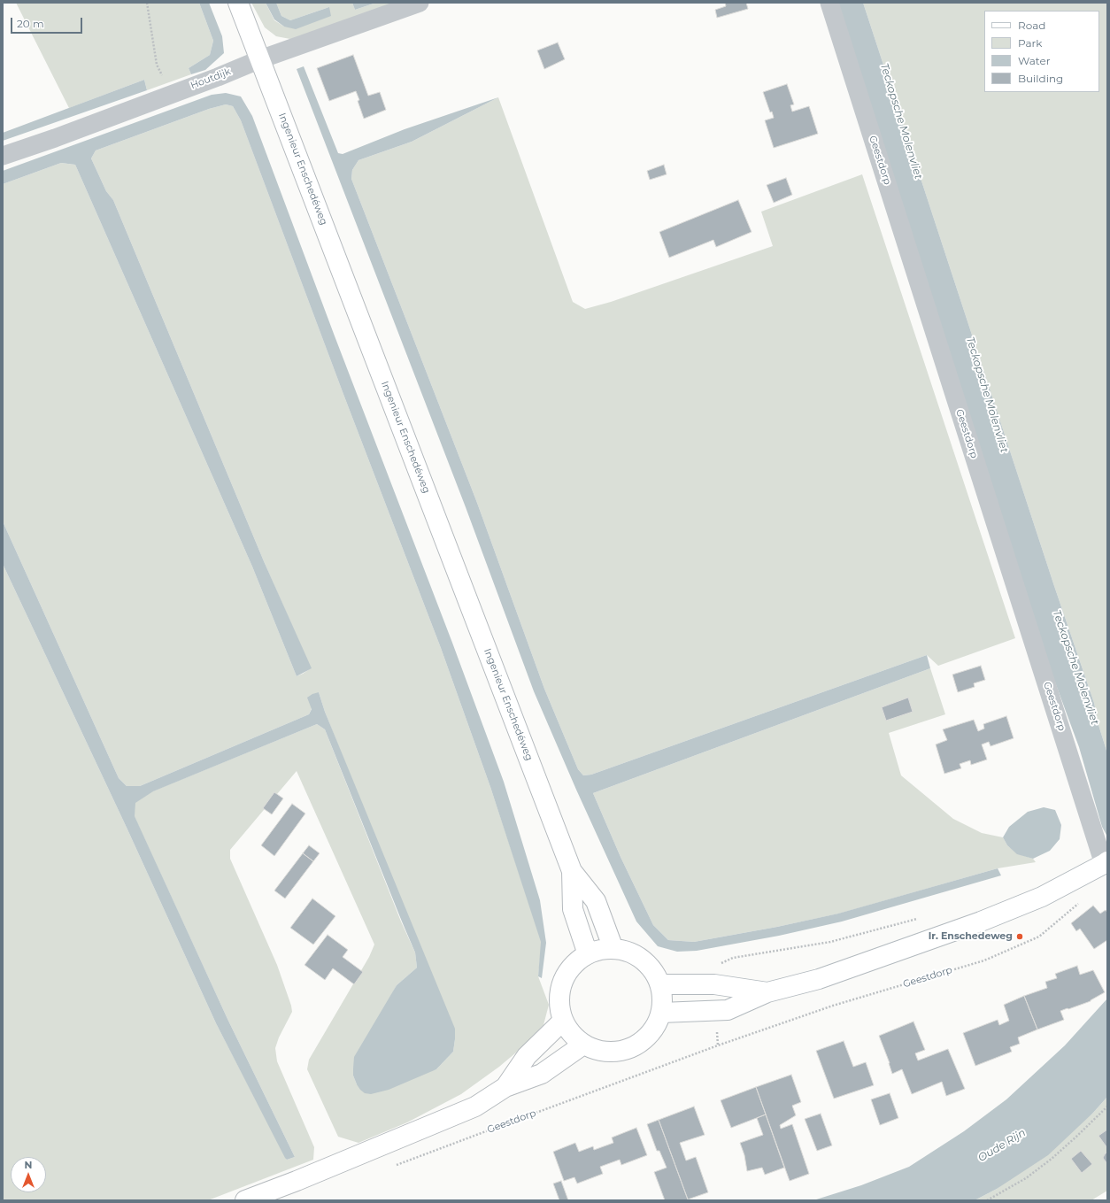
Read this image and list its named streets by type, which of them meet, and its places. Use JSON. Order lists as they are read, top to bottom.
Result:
{
  "streets": {
    "main road": ["Geestdorp", "Ingenieur Enschedéweg"],
    "street": ["Houtdijk"]
  },
  "crossings": [
    ["Houtdijk", "Ingenieur Enschedéweg"],
    ["Geestdorp", "Ingenieur Enschedéweg"]
  ],
  "water": ["Teckopsche Molenvliet", "Oude Rijn"],
  "places": ["Ir. Enschedeweg"],
  "legend": [
    "Road",
    "Park",
    "Water",
    "Building"
  ],
  "scale_bar": "20 m",
  "north": "top"
}
